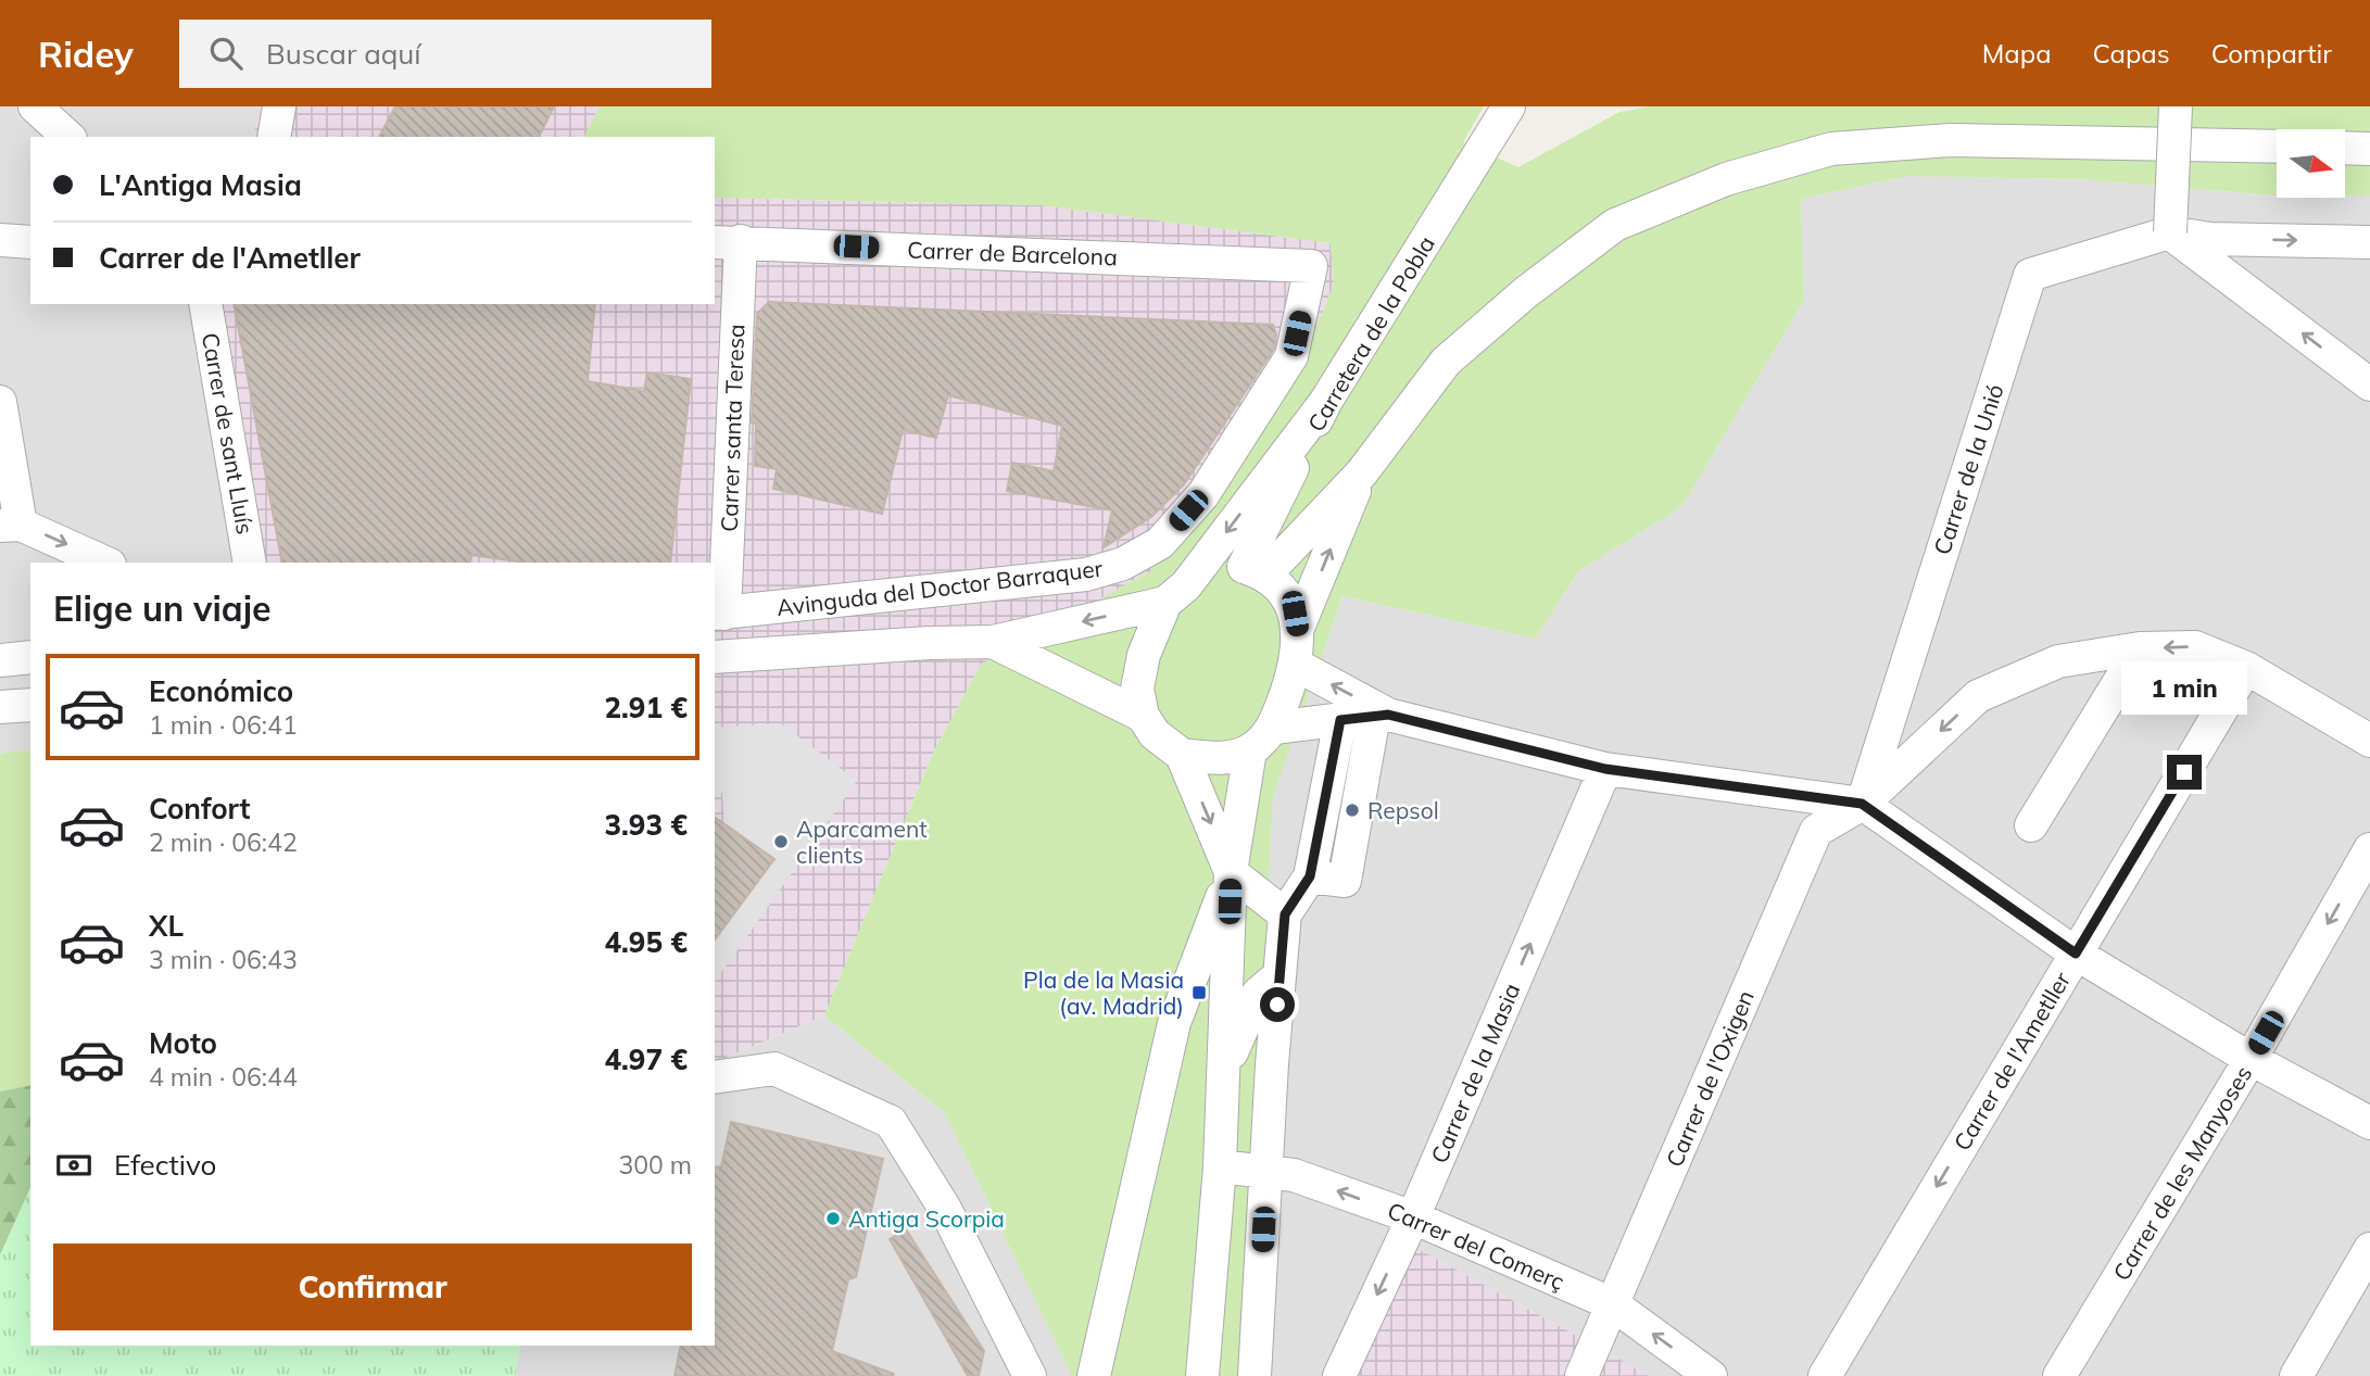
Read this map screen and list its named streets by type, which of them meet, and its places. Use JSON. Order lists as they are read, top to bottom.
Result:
{
  "streets": {
    "street": [
      "Carrer de Barcelona",
      "Carretera de la Pobla",
      "Carrer santa Teresa",
      "Carrer de sant Lluís",
      "Carrer de la Unió",
      "Avinguda del Doctor Barraquer",
      "Carrer de l'Ametller",
      "Carrer de la Masia",
      "Carrer de l'Oxigen",
      "Carrer de les Manyoses",
      "Carrer del Comerç"
    ]
  },
  "crossings": [
    ["Carrer de Barcelona", "Carrer santa Teresa"],
    ["Carrer de Barcelona", "Avinguda del Doctor Barraquer"],
    ["Carrer santa Teresa", "Avinguda del Doctor Barraquer"],
    ["Carrer de la Unió", "Carrer de l'Oxigen"],
    ["Carrer de l'Ametller", "Carrer de l'Oxigen"],
    ["Carrer de la Masia", "Carrer del Comerç"],
    ["Carrer de l'Oxigen", "Carrer del Comerç"]
  ],
  "one_way": ["Carrer de l'Ametller", "Carrer de les Manyoses", "Carrer del Comerç"],
  "places": {
    "other": ["Repsol", "Aparcament clients", "Antiga Scorpia"],
    "transit": ["Pla de la Masia (av. Madrid)"]
  },
  "north": "right",
  "page": {
    "header": "Ridey",
    "search": "Buscar aquí",
    "nav": ["Mapa", "Capas", "Compartir"],
    "banner": ["L'Antiga Masia", "Carrer de l'Ametller"],
    "heading": "Elige un viaje",
    "list": [
      {
        "name": "Económico",
        "note": "1 min · 06:41",
        "value": "2.91 €"
      },
      {
        "name": "Confort",
        "note": "2 min · 06:42",
        "value": "3.93 €"
      },
      {
        "name": "XL",
        "note": "3 min · 06:43",
        "value": "4.95 €"
      },
      {
        "name": "Moto",
        "note": "4 min · 06:44",
        "value": "4.97 €"
      }
    ],
    "bubble": "1 min",
    "pay": ["Efectivo", "300 m"],
    "buttons": "Confirmar"
  }
}
